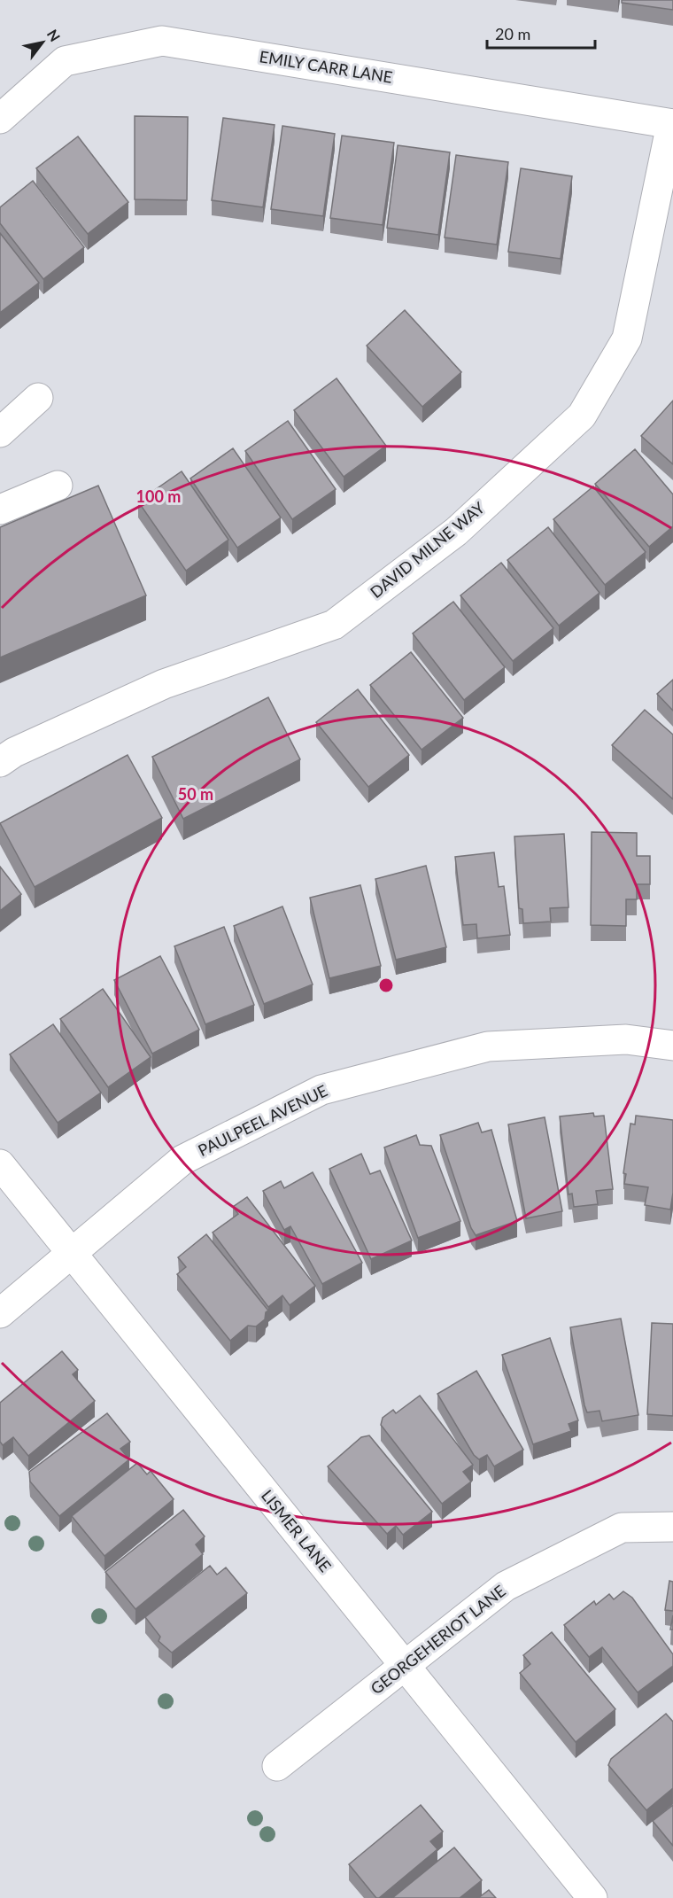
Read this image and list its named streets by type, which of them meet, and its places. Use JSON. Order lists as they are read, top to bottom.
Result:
{
  "streets": {
    "street": [
      "EMILY CARR LANE",
      "DAVID MILNE WAY",
      "PAULPEEL AVENUE",
      "LISMER LANE",
      "GEORGEHERIOT LANE"
    ]
  },
  "crossings": [
    ["EMILY CARR LANE", "DAVID MILNE WAY"],
    ["PAULPEEL AVENUE", "LISMER LANE"],
    ["LISMER LANE", "GEORGEHERIOT LANE"]
  ],
  "scale_bar": "20 m",
  "north": "top right",
  "rings": ["100 m", "50 m"]
}
